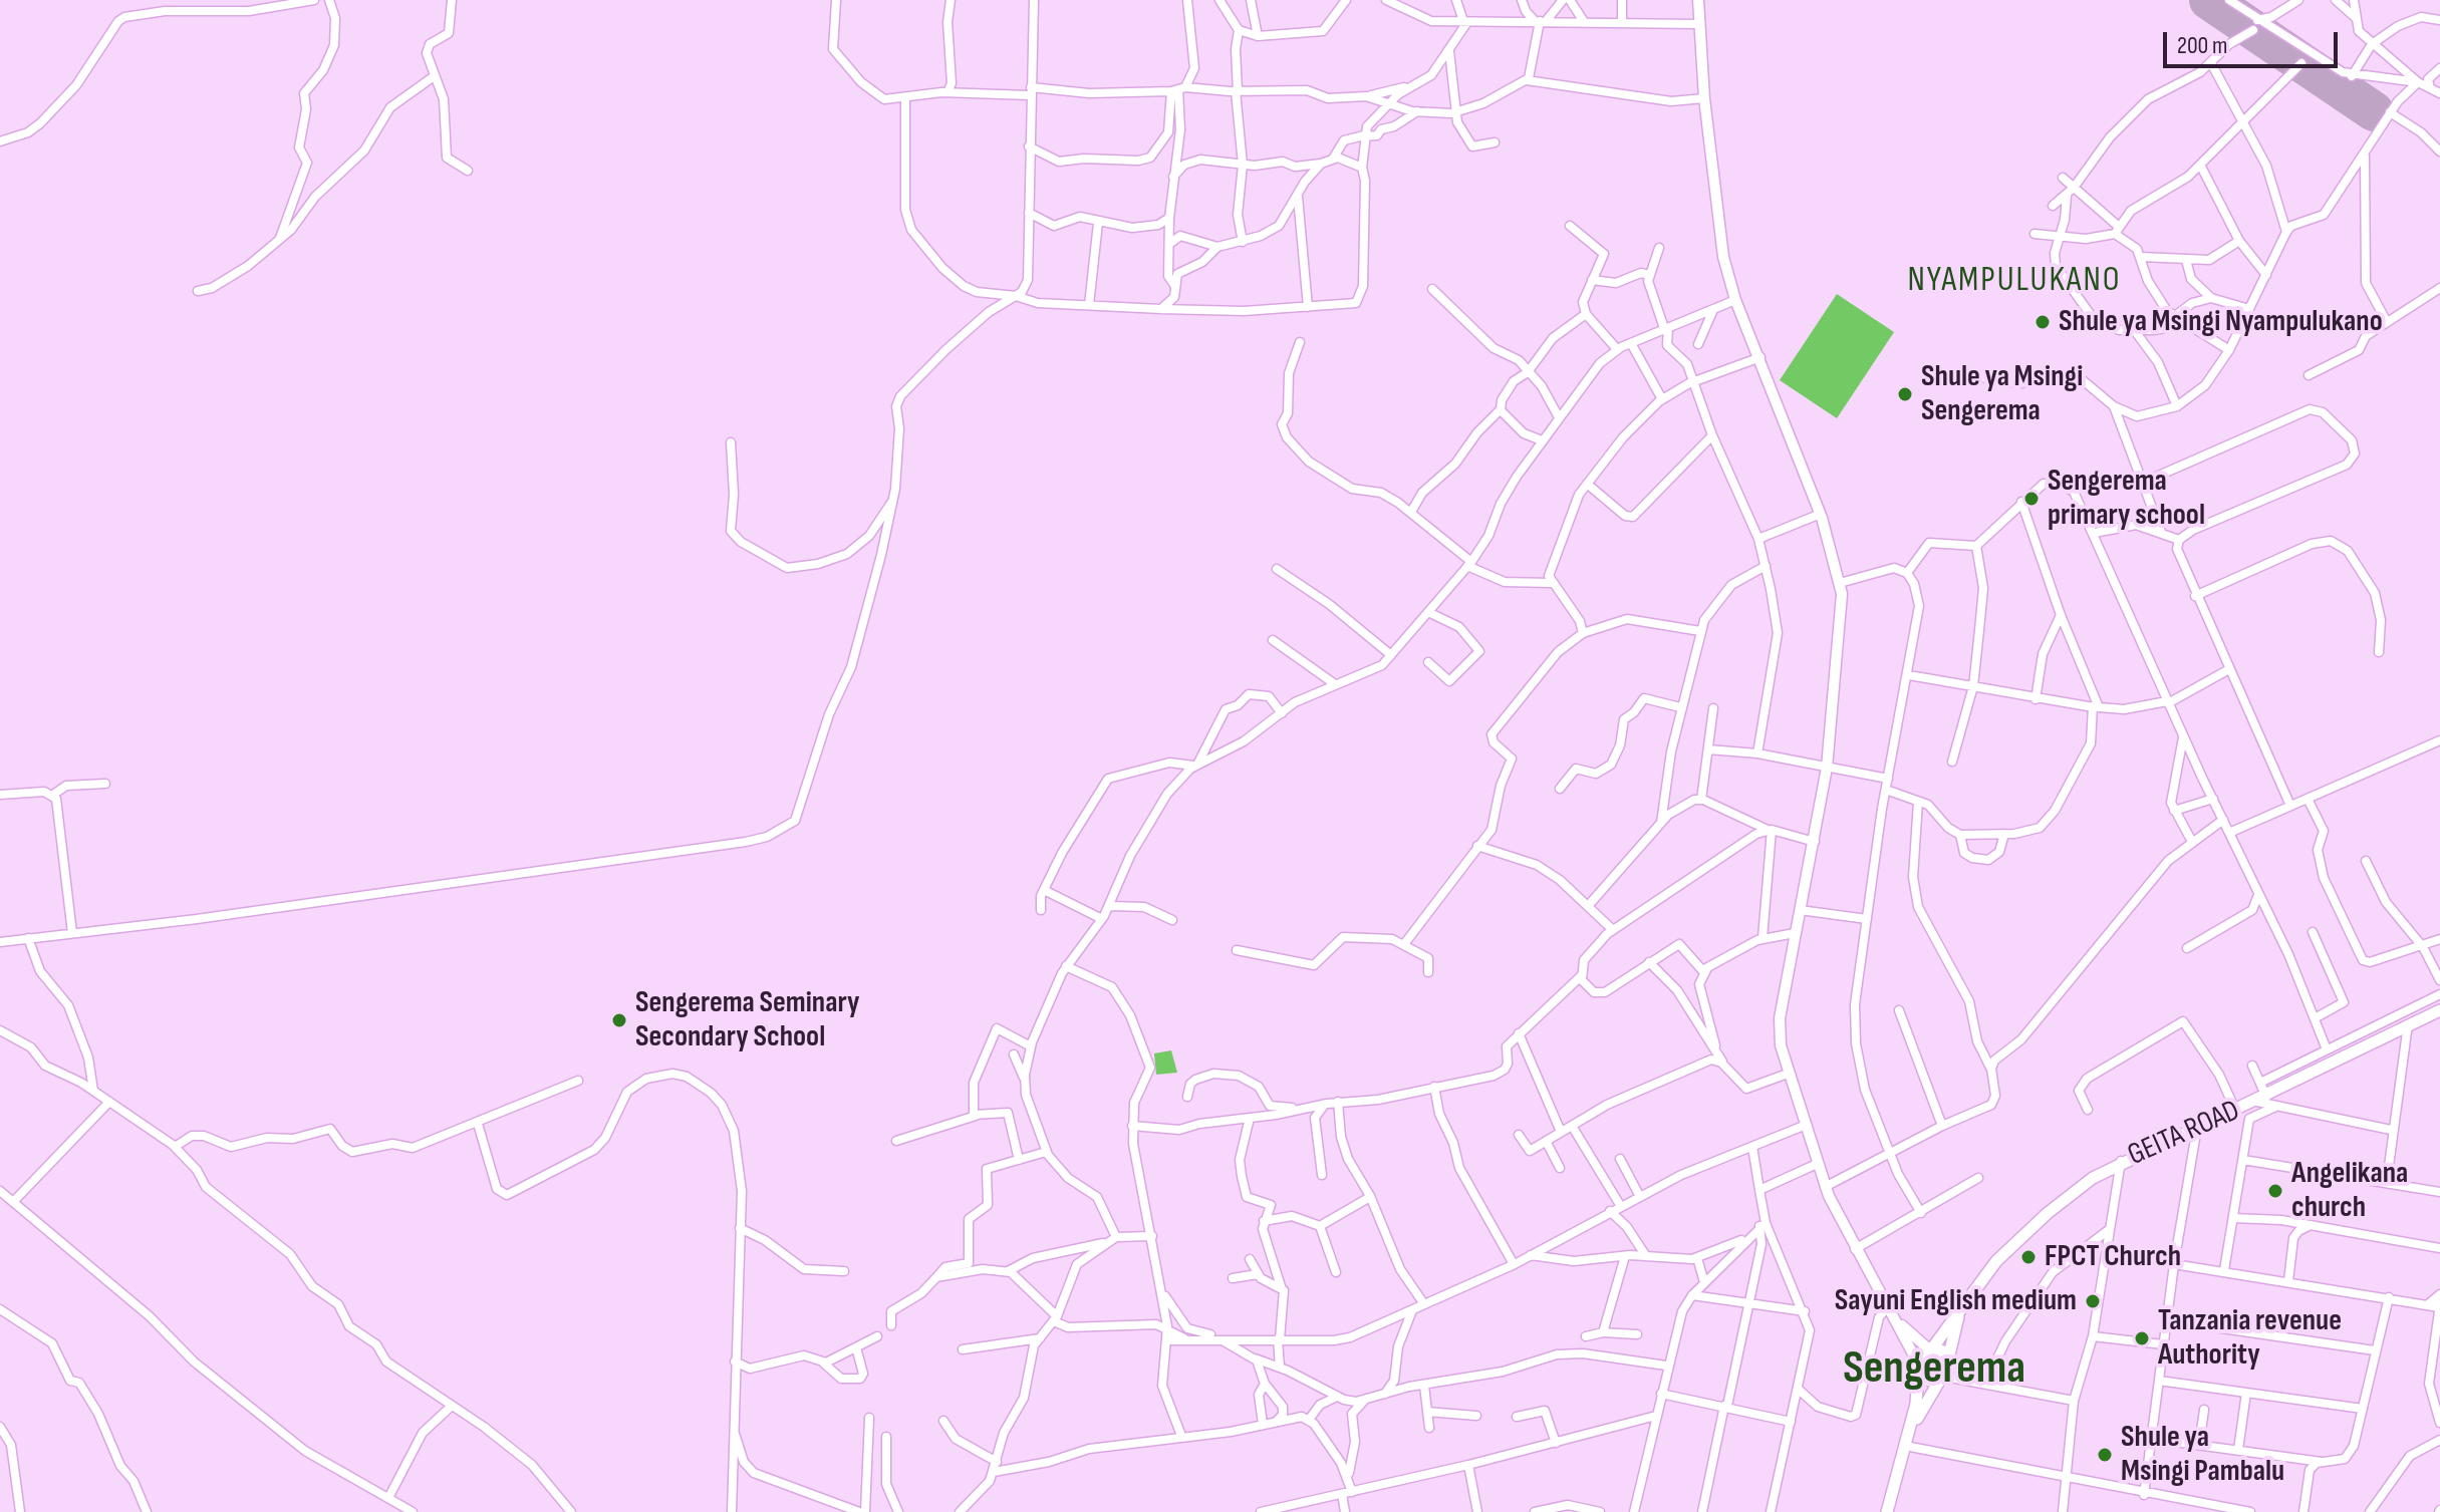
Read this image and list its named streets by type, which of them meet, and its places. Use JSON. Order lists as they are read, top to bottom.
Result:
{
  "streets": {
    "highway": ["GEITA ROAD"]
  },
  "districts": ["NYAMPULUKANO", "Sengerema"],
  "places": [
    "Shule ya Msingi Nyampulukano",
    "Shule ya Msingi Sengerema",
    "Sengerema primary school",
    "Sengerema Seminary Secondary School",
    "Angelikana church",
    "FPCT Church",
    "Sayuni English medium",
    "Tanzania revenue Authority",
    "Shule ya Msingi Pambalu"
  ],
  "scale_bar": "200 m"
}
